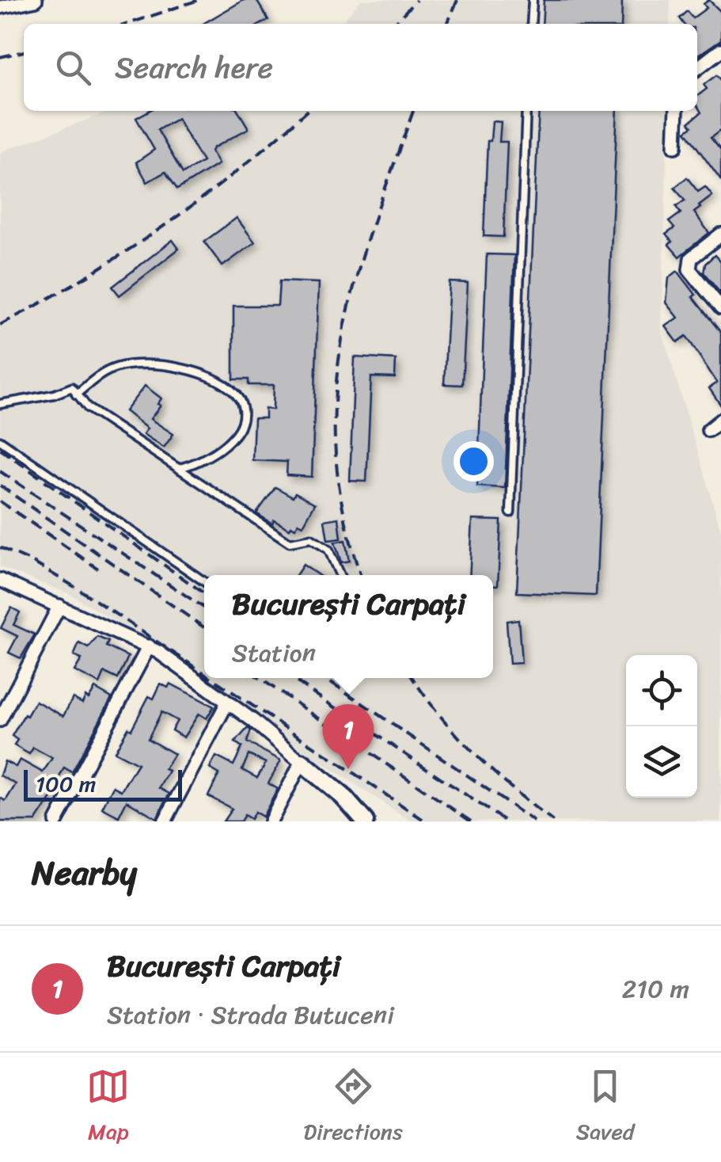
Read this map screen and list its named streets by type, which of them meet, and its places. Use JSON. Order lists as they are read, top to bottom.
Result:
{
  "scale_bar": "100 m",
  "page": {
    "search": "Search here",
    "popup": ["București Carpați", "Station"],
    "pins": "1",
    "scale": "100 m",
    "heading": "Nearby",
    "list": [
      {
        "mark": "1",
        "name": "București Carpați",
        "note": "Station · Strada Butuceni",
        "value": "210 m"
      }
    ],
    "nav": ["Map", "Directions", "Saved"]
  }
}
